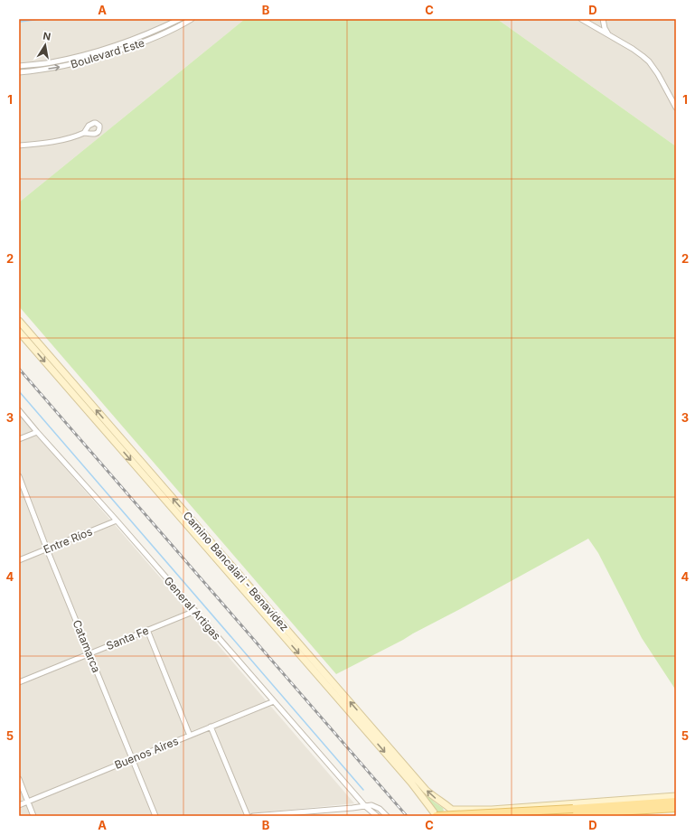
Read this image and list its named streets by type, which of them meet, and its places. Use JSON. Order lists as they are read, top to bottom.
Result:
{
  "streets": {
    "main road": ["Camino Bancalari - Benavídez"],
    "street": [
      "Boulevard Este",
      "Entre Ríos",
      "General Artigas",
      "Santa Fe",
      "Catamarca",
      "Buenos Aires"
    ]
  },
  "crossings": [
    ["Entre Ríos", "General Artigas"],
    ["Entre Ríos", "Catamarca"],
    ["General Artigas", "Santa Fe"],
    ["General Artigas", "Buenos Aires"],
    ["Santa Fe", "Catamarca"],
    ["Catamarca", "Buenos Aires"]
  ],
  "north": "top",
  "grid": {
    "columns": [
      "A",
      "B",
      "C",
      "D"
    ],
    "rows": [
      "1",
      "2",
      "3",
      "4",
      "5"
    ]
  }
}
